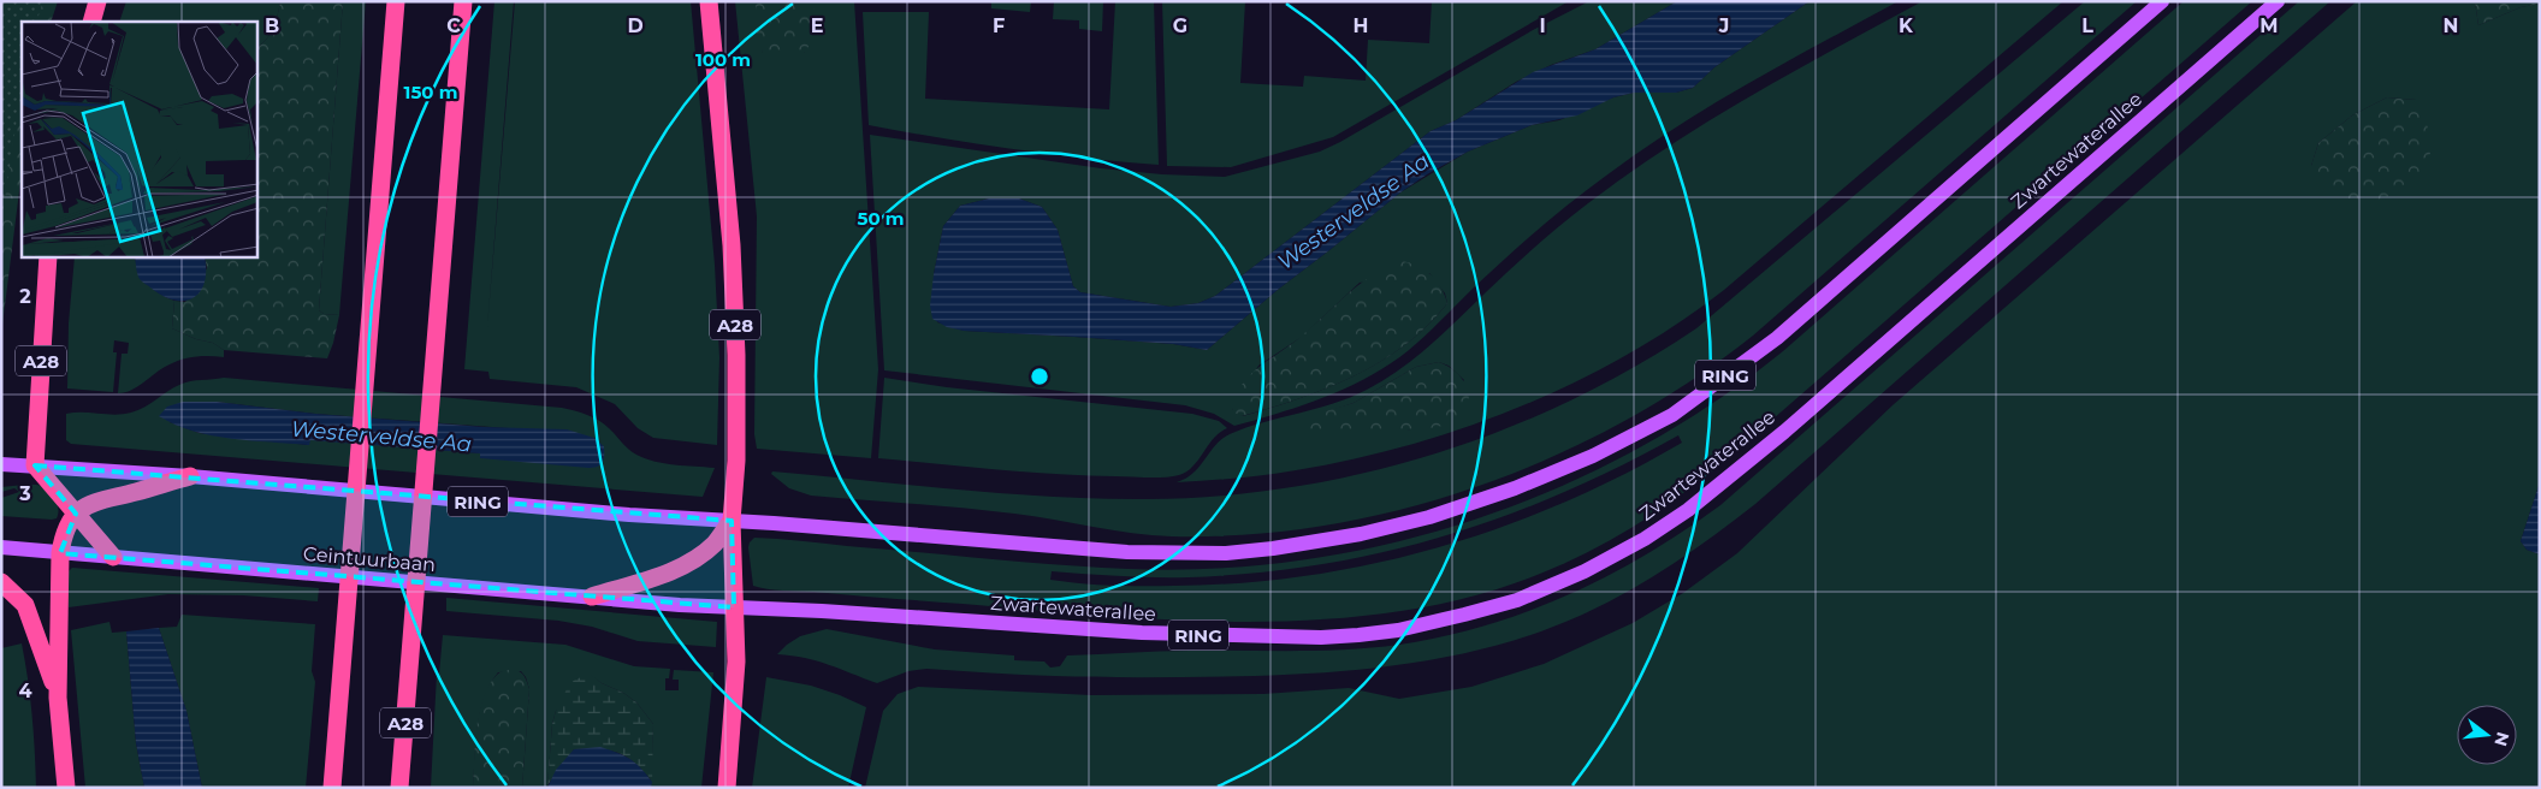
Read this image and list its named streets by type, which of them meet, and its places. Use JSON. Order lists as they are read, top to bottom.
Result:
{
  "streets": {
    "highway": ["A28"],
    "main road": ["Zwartewaterallee", "RING", "Ceintuurbaan"]
  },
  "crossings": [
    ["Zwartewaterallee", "A28"],
    ["Zwartewaterallee", "Ceintuurbaan"],
    ["A28", "RING"],
    ["A28", "Ceintuurbaan"]
  ],
  "water": ["Westerveldse Aa"],
  "north": "right",
  "grid": {
    "columns": [
      "B",
      "C",
      "D",
      "E",
      "F",
      "G",
      "H",
      "I",
      "J",
      "K",
      "L",
      "M",
      "N"
    ],
    "rows": ["2", "3", "4"]
  },
  "rings": ["100 m", "150 m", "50 m"]
}
